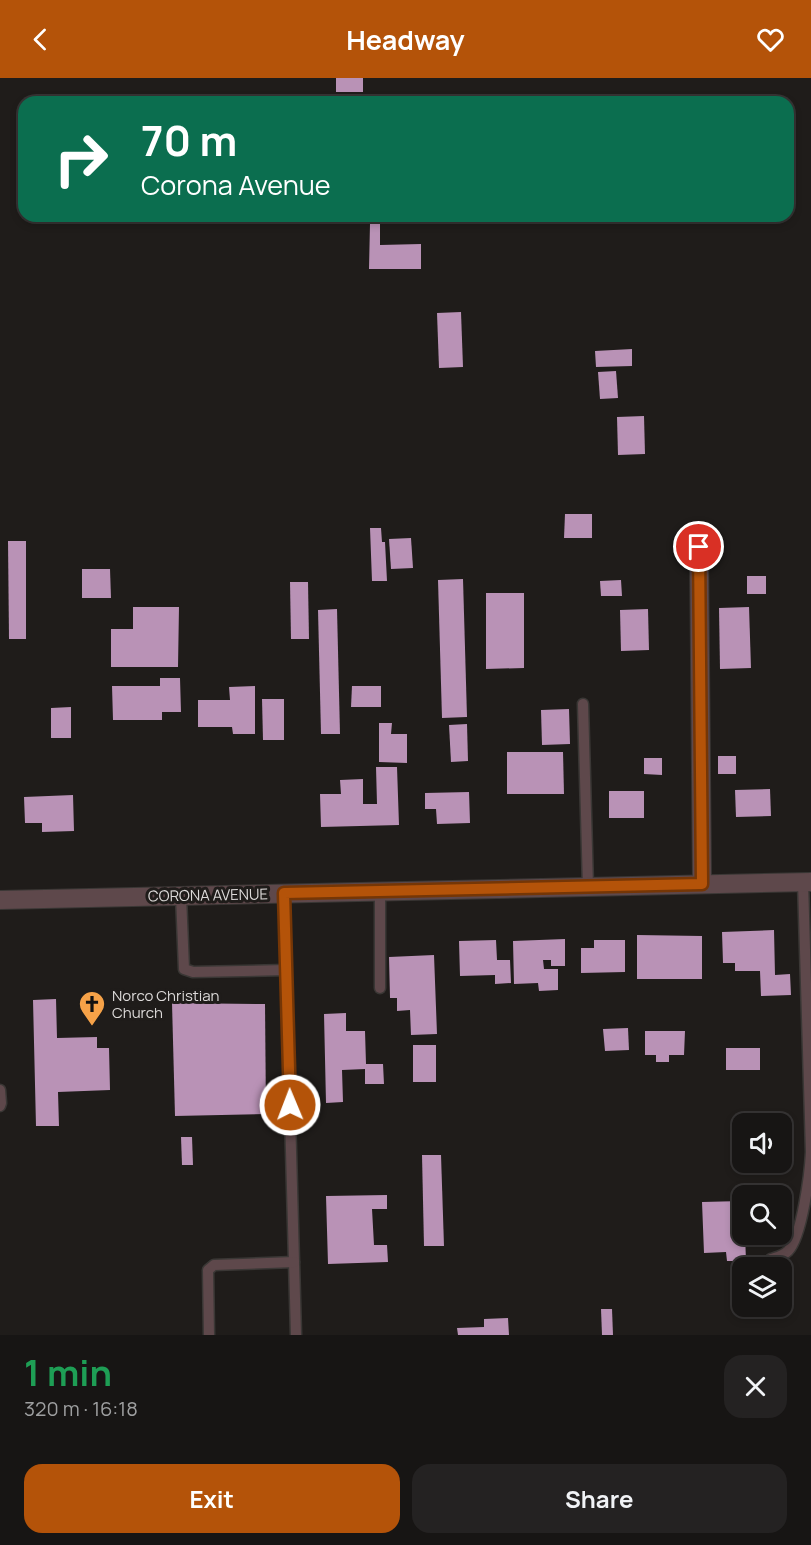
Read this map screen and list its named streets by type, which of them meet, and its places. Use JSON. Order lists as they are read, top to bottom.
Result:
{
  "streets": {
    "street": ["CORONA AVENUE"]
  },
  "places": {
    "church": ["Norco Christian Church"]
  },
  "page": {
    "header": "Headway",
    "turn": ["70 m", "Corona Avenue"],
    "heading": ["1 min", "320 m · 16:18"],
    "buttons": ["Exit", "Share"]
  }
}
